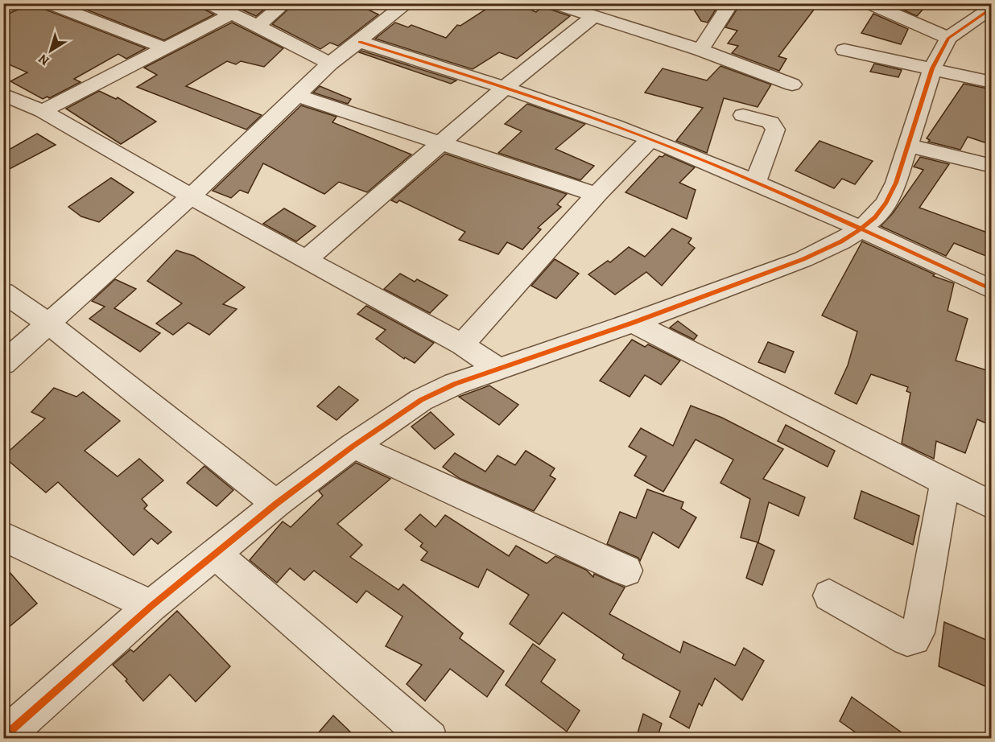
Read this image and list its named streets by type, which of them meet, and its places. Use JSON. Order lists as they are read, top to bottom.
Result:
{
  "north": "bottom left"
}
